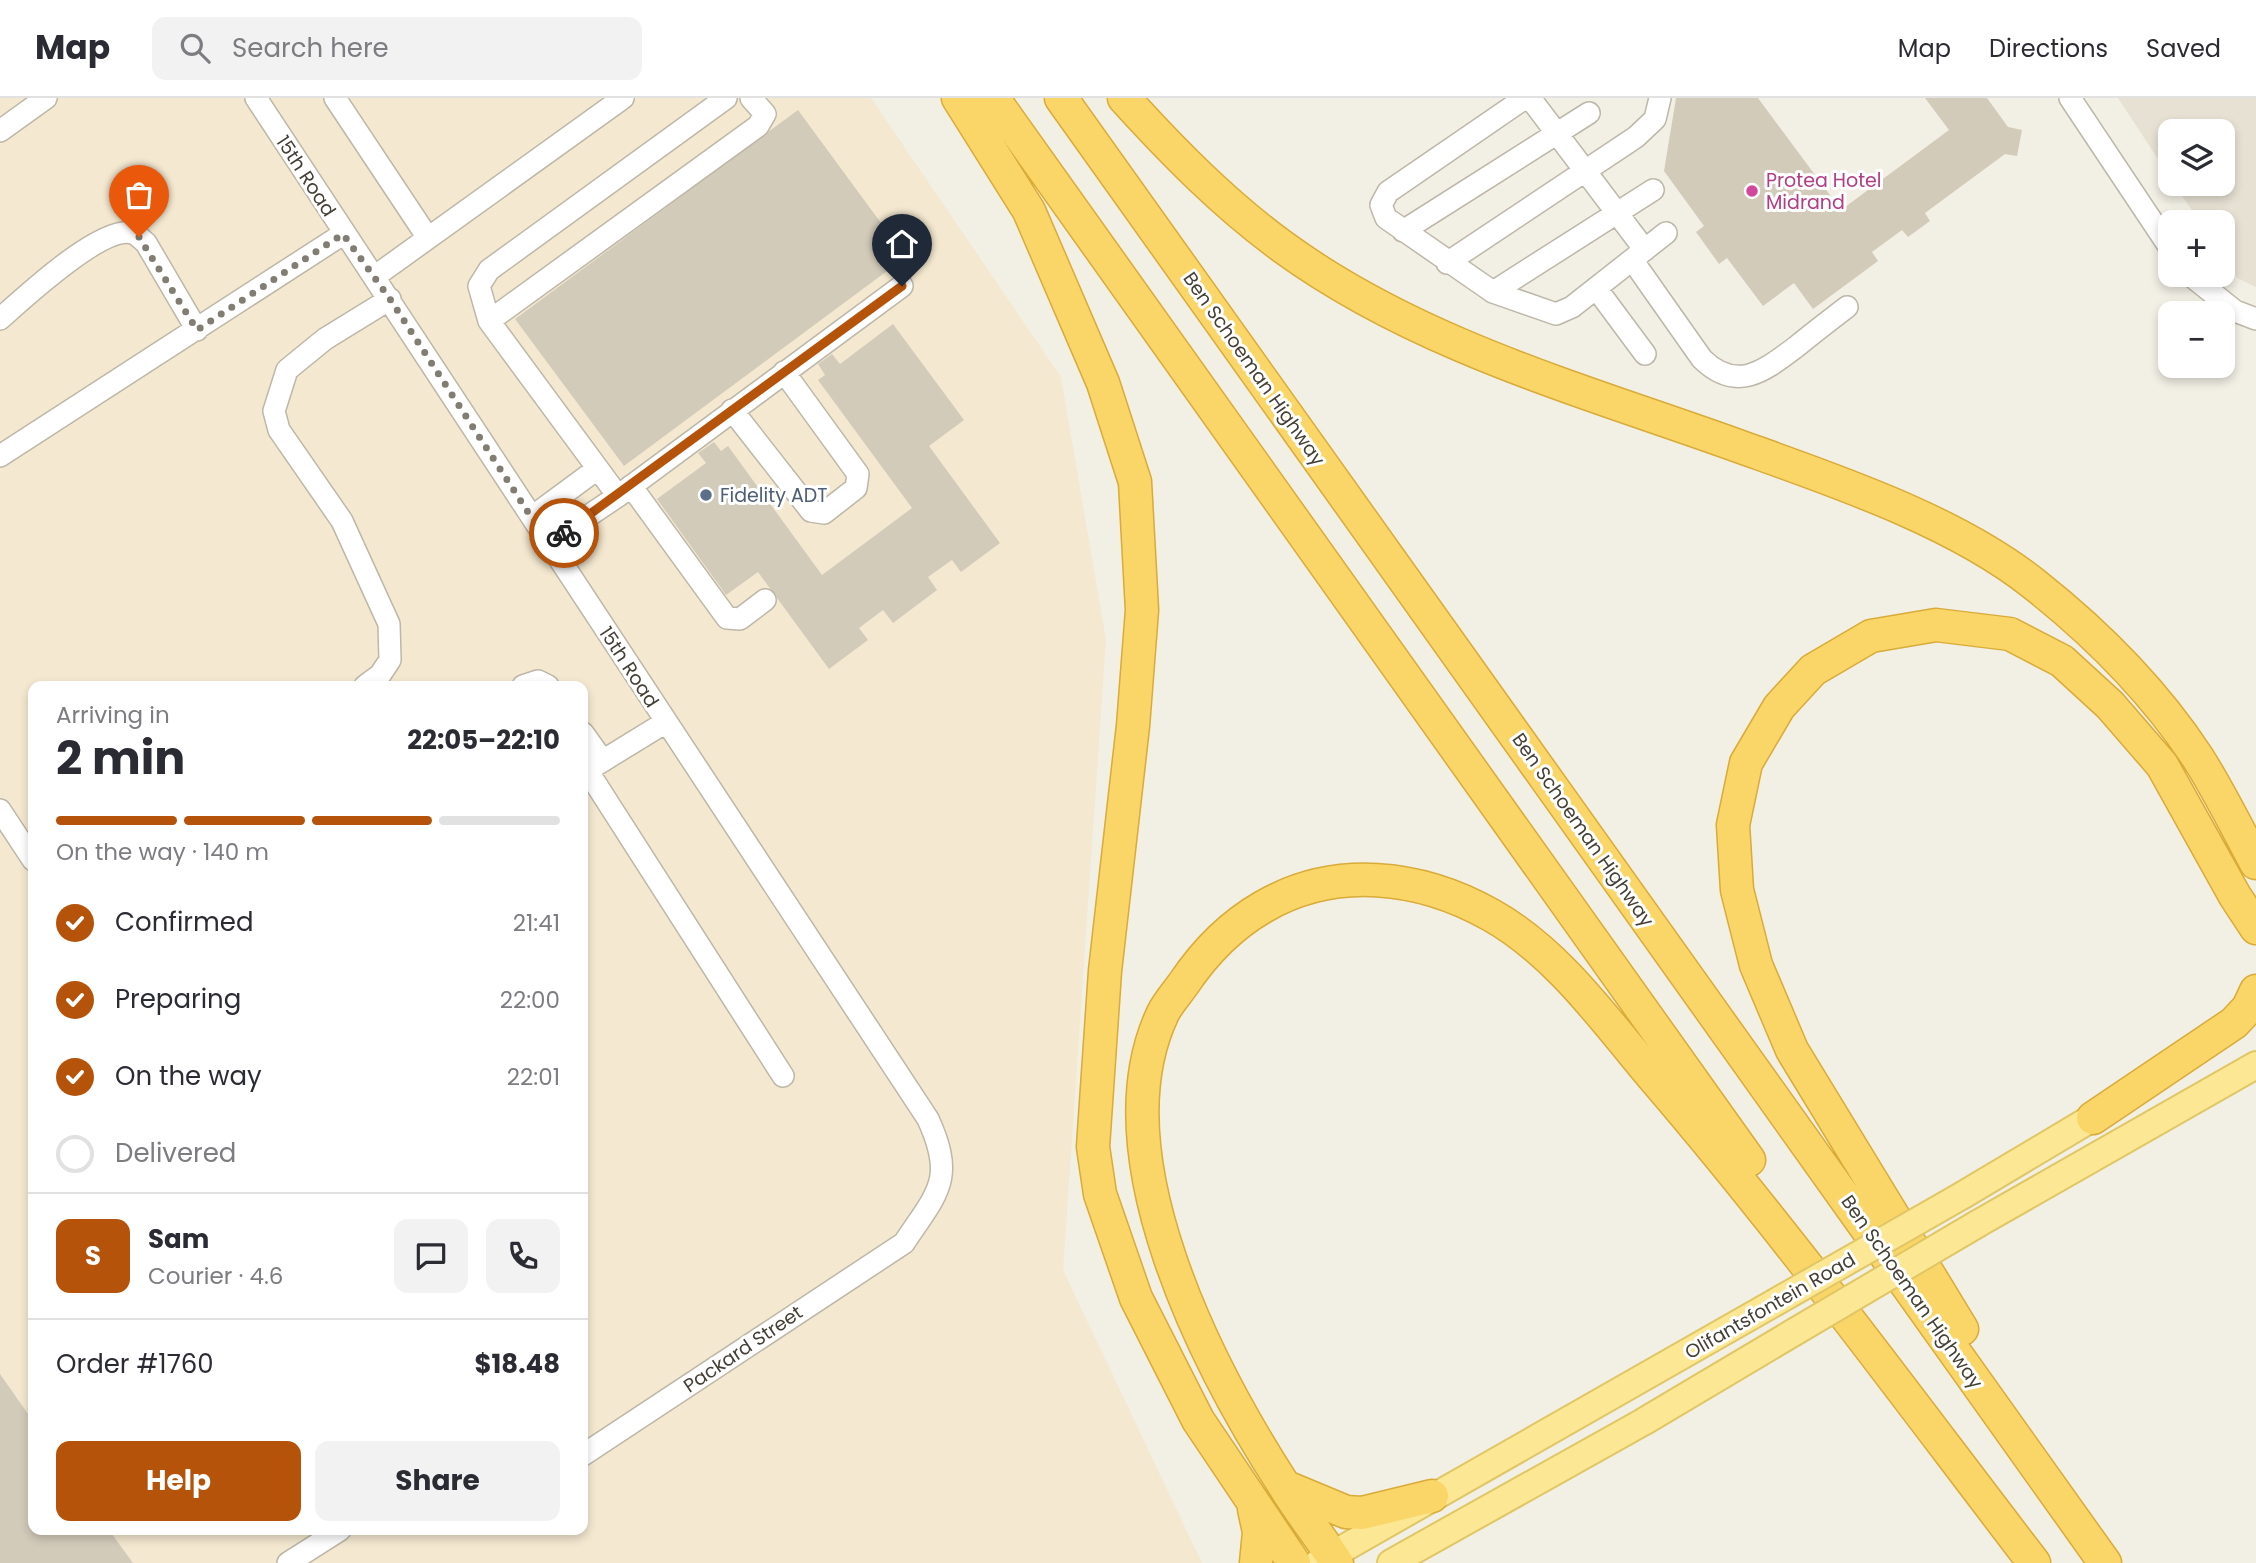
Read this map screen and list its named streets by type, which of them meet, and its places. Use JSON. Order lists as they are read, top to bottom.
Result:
{
  "streets": {
    "highway": ["Ben Schoeman Highway"],
    "main road": ["Olifantsfontein Road"],
    "street": ["15th Road", "Packard Street"]
  },
  "crossings": [
    ["15th Road", "Packard Street"]
  ],
  "places": ["Protea Hotel Midrand", "Fidelity ADT"],
  "page": {
    "header": "Map",
    "search": "Search here",
    "nav": ["Map", "Directions", "Saved"],
    "map_buttons": ["+", "−"],
    "heading": ["2 min", "Arriving in", "22:05–22:10"],
    "panel": [
      "Sam",
      "Courier · 4.6",
      "Order #1760",
      "$18.48"
    ],
    "bar": "On the way · 140 m",
    "list": [
      ["Confirmed", "21:41"],
      ["Preparing", "22:00"],
      ["On the way", "22:01"],
      "Delivered"
    ],
    "round": "S",
    "buttons": ["Help", "Share"]
  }
}
